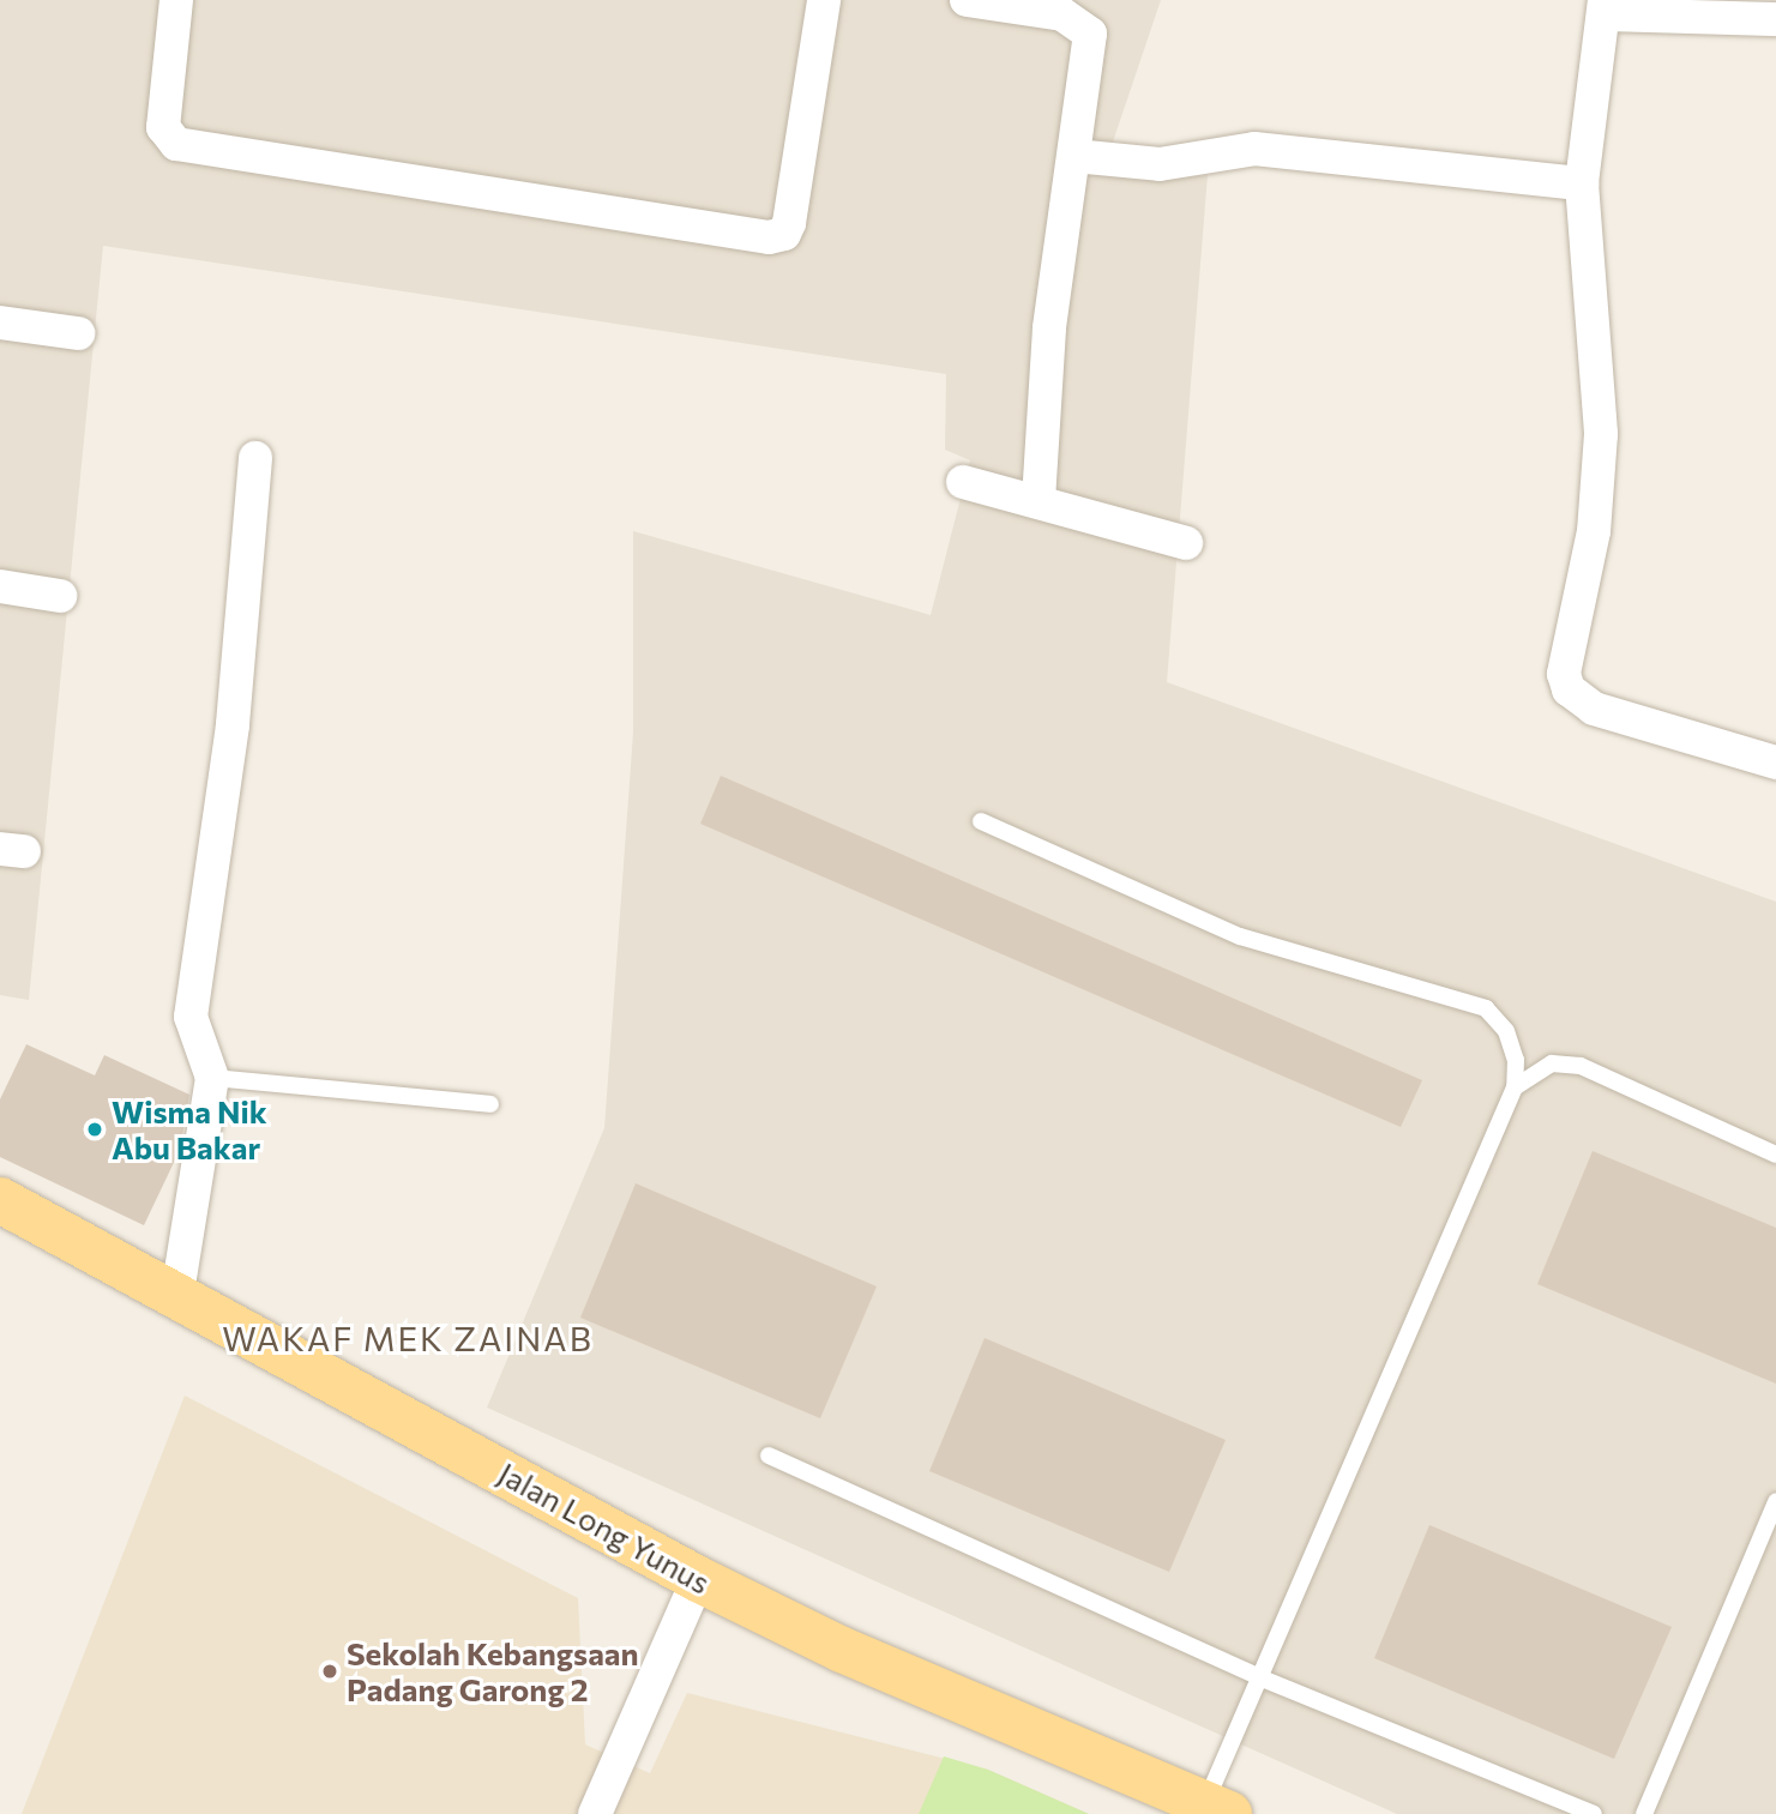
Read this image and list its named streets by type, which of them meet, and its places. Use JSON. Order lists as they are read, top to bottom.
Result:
{
  "streets": {
    "main road": ["Jalan Long Yunus"]
  },
  "districts": ["WAKAF MEK ZAINAB"],
  "places": ["Wisma Nik Abu Bakar", "Sekolah Kebangsaan Padang Garong 2"]
}
